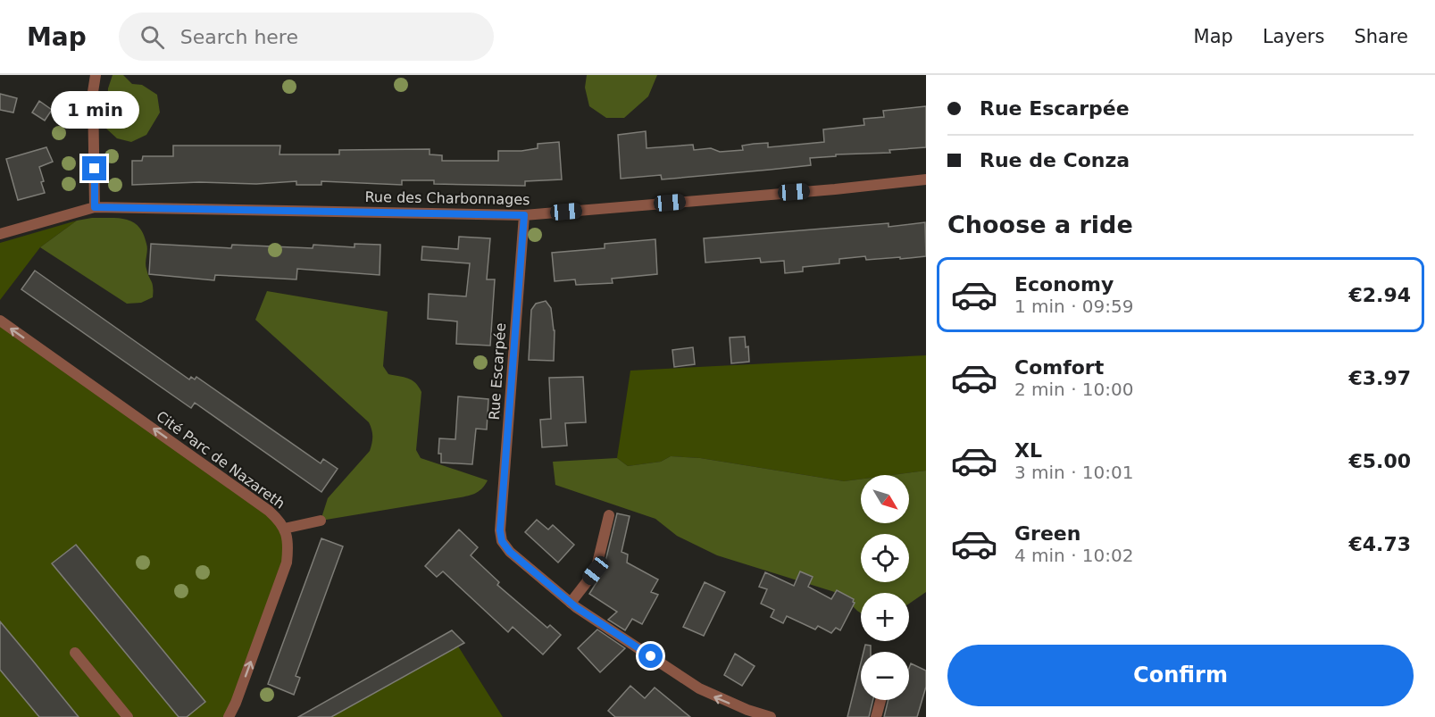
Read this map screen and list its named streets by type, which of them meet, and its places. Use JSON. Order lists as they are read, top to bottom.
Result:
{
  "streets": {
    "street": ["Rue des Charbonnages", "Rue Escarpée", "Cité Parc de Nazareth"]
  },
  "crossings": [
    ["Rue des Charbonnages", "Rue Escarpée"]
  ],
  "one_way": ["Cité Parc de Nazareth"],
  "north": "bottom right",
  "page": {
    "header": "Map",
    "search": "Search here",
    "nav": ["Map", "Layers", "Share"],
    "banner": ["Rue Escarpée", "Rue de Conza"],
    "bubble": "1 min",
    "heading": "Choose a ride",
    "list": [
      {
        "name": "Economy",
        "note": "1 min · 09:59",
        "value": "€2.94"
      },
      {
        "name": "Comfort",
        "note": "2 min · 10:00",
        "value": "€3.97"
      },
      {
        "name": "XL",
        "note": "3 min · 10:01",
        "value": "€5.00"
      },
      {
        "name": "Green",
        "note": "4 min · 10:02",
        "value": "€4.73"
      }
    ],
    "map_buttons": ["+", "−"],
    "buttons": "Confirm"
  }
}
